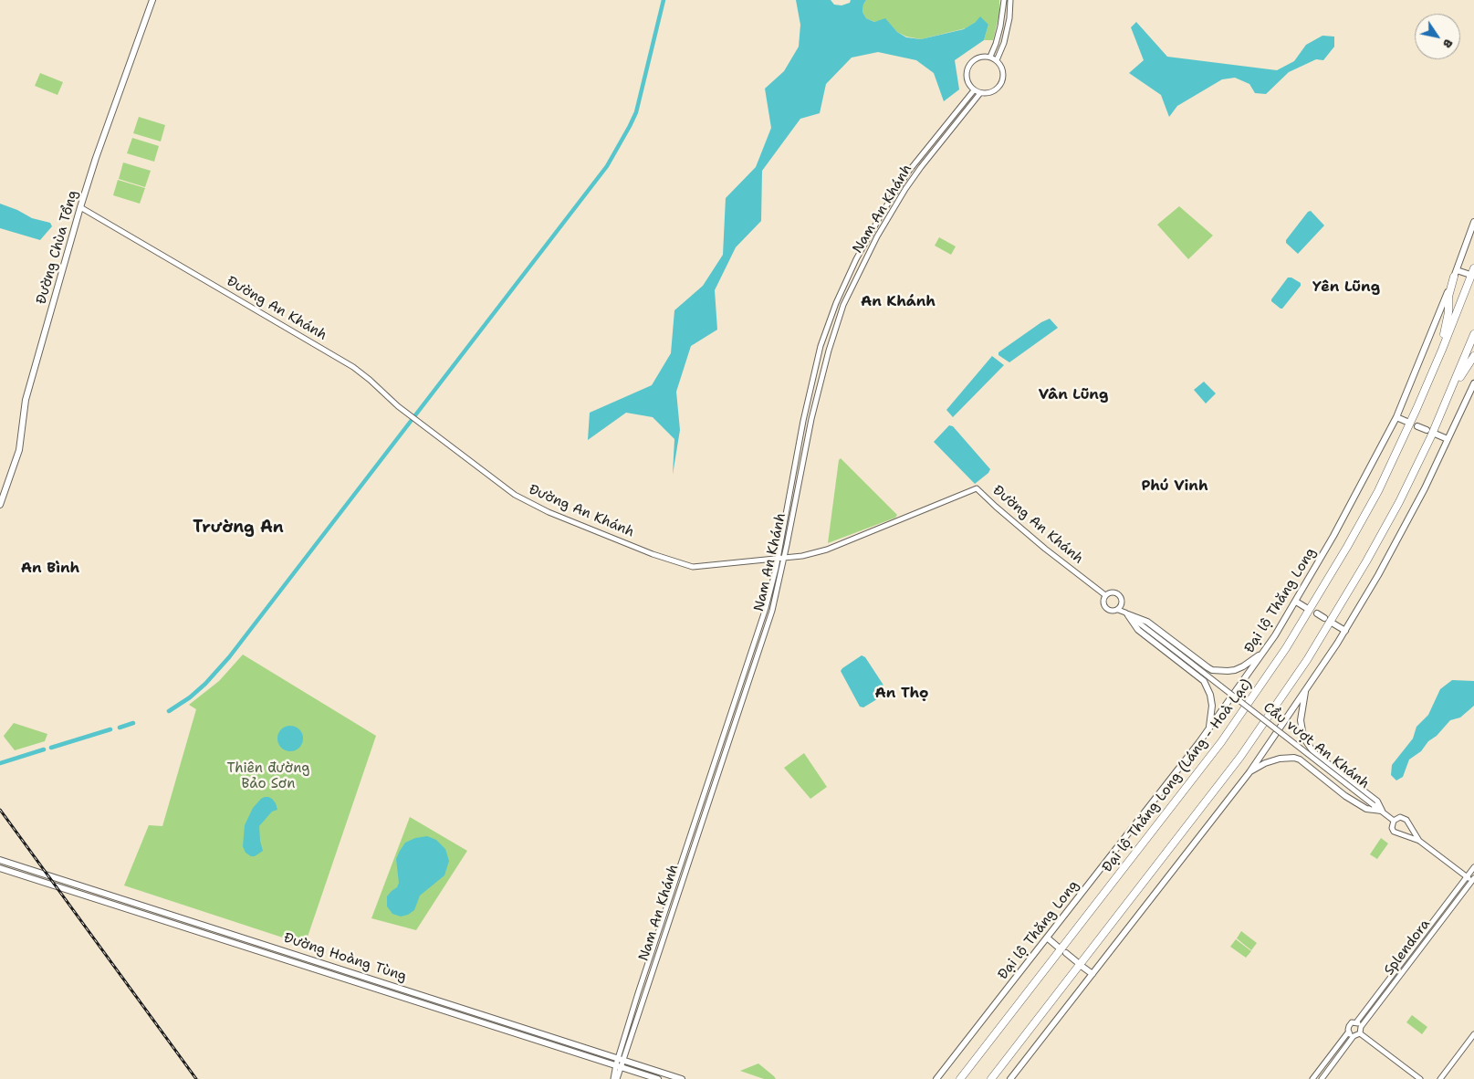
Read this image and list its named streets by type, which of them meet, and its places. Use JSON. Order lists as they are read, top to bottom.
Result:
{
  "streets": {
    "highway": ["Đại lộ Thăng Long (Láng - Hoà Lạc)"],
    "main road": ["Đường Chùa Tổng", "Đại lộ Thăng Long", "Đường Hoàng Tùng"],
    "street": [
      "Nam An Khánh",
      "Đường An Khánh",
      "Cầu vượt An Khánh",
      "Splendora"
    ]
  },
  "crossings": [
    ["Nam An Khánh", "Đường An Khánh"],
    ["Nam An Khánh", "Đường Hoàng Tùng"],
    ["Đường Chùa Tổng", "Đường An Khánh"]
  ],
  "districts": [
    "Yên Lũng",
    "An Khánh",
    "Vân Lũng",
    "Phú Vinh",
    "Trường An",
    "An Bình",
    "An Thọ"
  ],
  "parks": ["Thiên đường Bảo Sơn"],
  "north": "bottom right"
}
